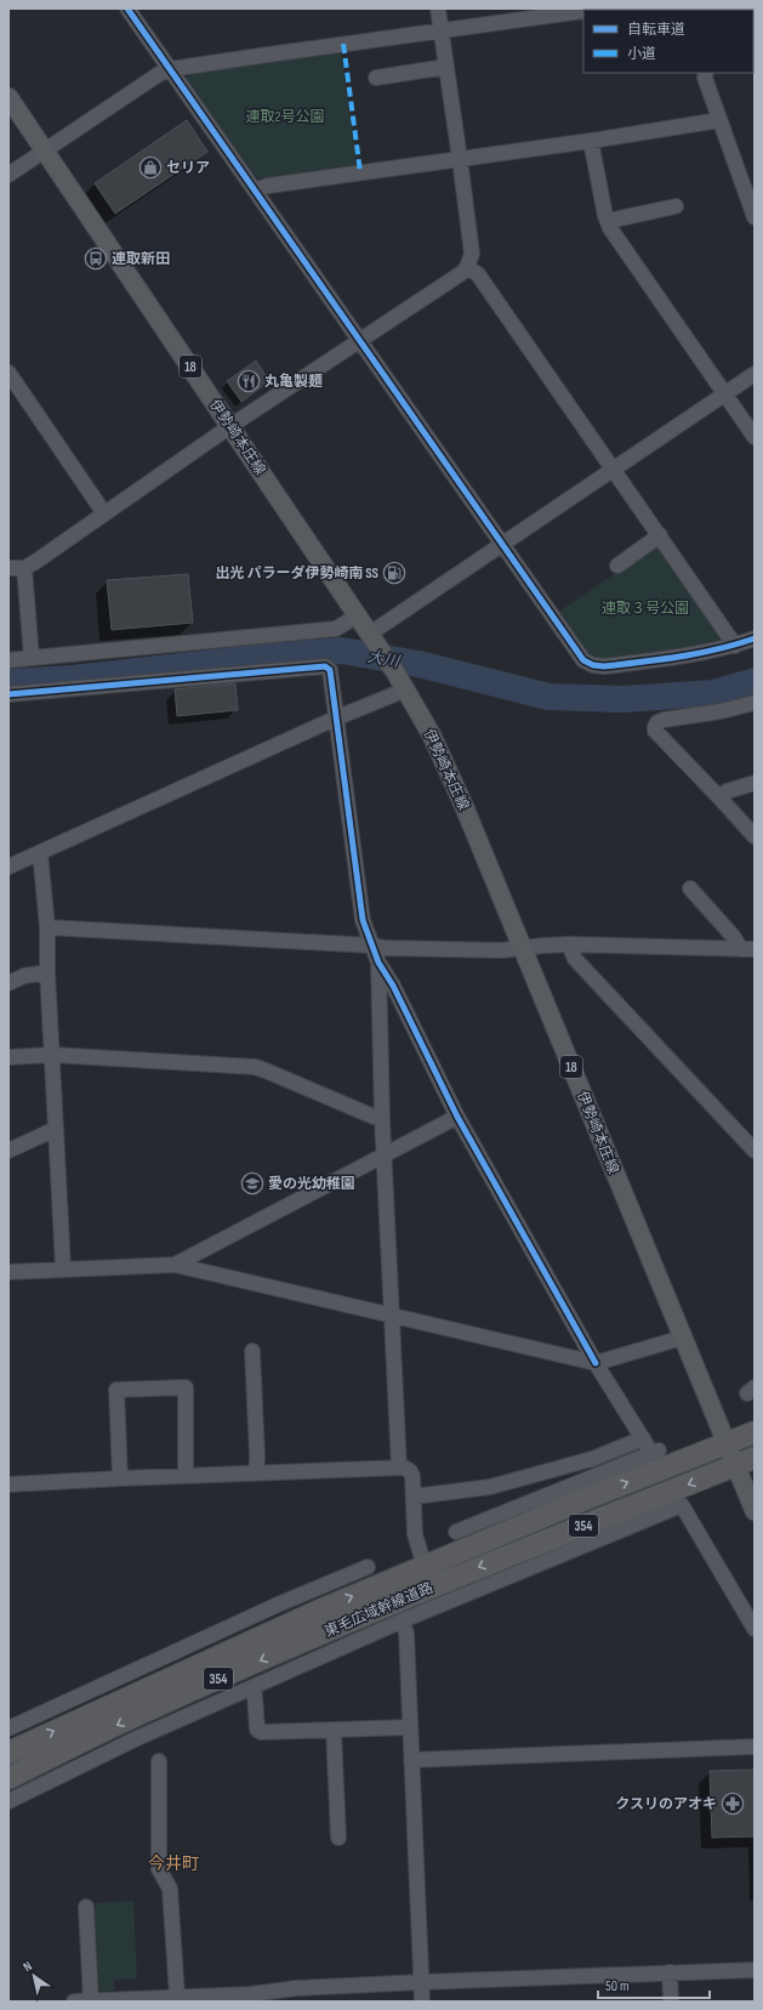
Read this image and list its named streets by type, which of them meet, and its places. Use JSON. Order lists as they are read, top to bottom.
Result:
{
  "streets": {
    "highway": ["354", "東毛広域幹線道路"],
    "main road": ["18", "伊勢崎本庄線"]
  },
  "crossings": [
    ["伊勢崎本庄線", "東毛広域幹線道路"]
  ],
  "districts": ["今井町"],
  "water": ["大川"],
  "parks": ["連取2号公園", "連取３号公園"],
  "places": {
    "shop": ["セリア"],
    "bus stop": ["連取新田"],
    "restaurant": ["丸亀製麺"],
    "fuel station": ["出光 パラーダ伊勢崎南 SS"],
    "school or university": ["愛の光幼稚園"],
    "pharmacy": ["クスリのアオキ"]
  },
  "legend": ["自転車道", "小道"],
  "scale_bar": "50 m",
  "north": "top left"
}
